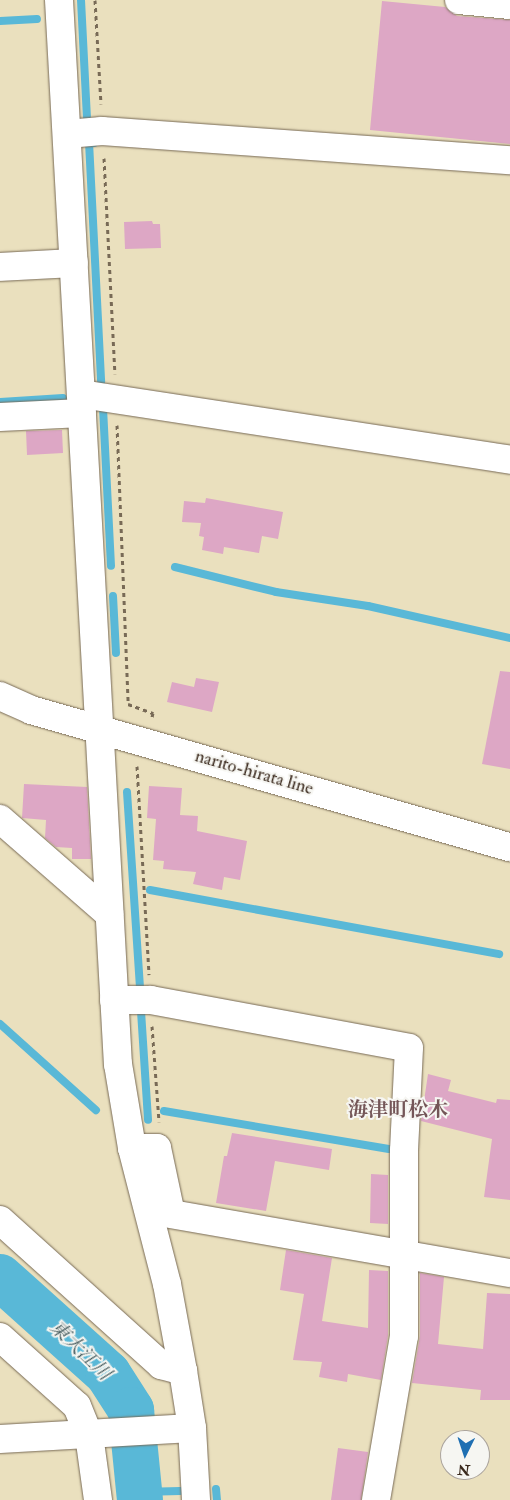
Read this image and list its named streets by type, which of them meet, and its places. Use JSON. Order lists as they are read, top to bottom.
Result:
{
  "streets": {
    "street": ["narito-hirata line"]
  },
  "districts": ["海津町松木"],
  "water": ["東大江川"],
  "north": "bottom"
}
